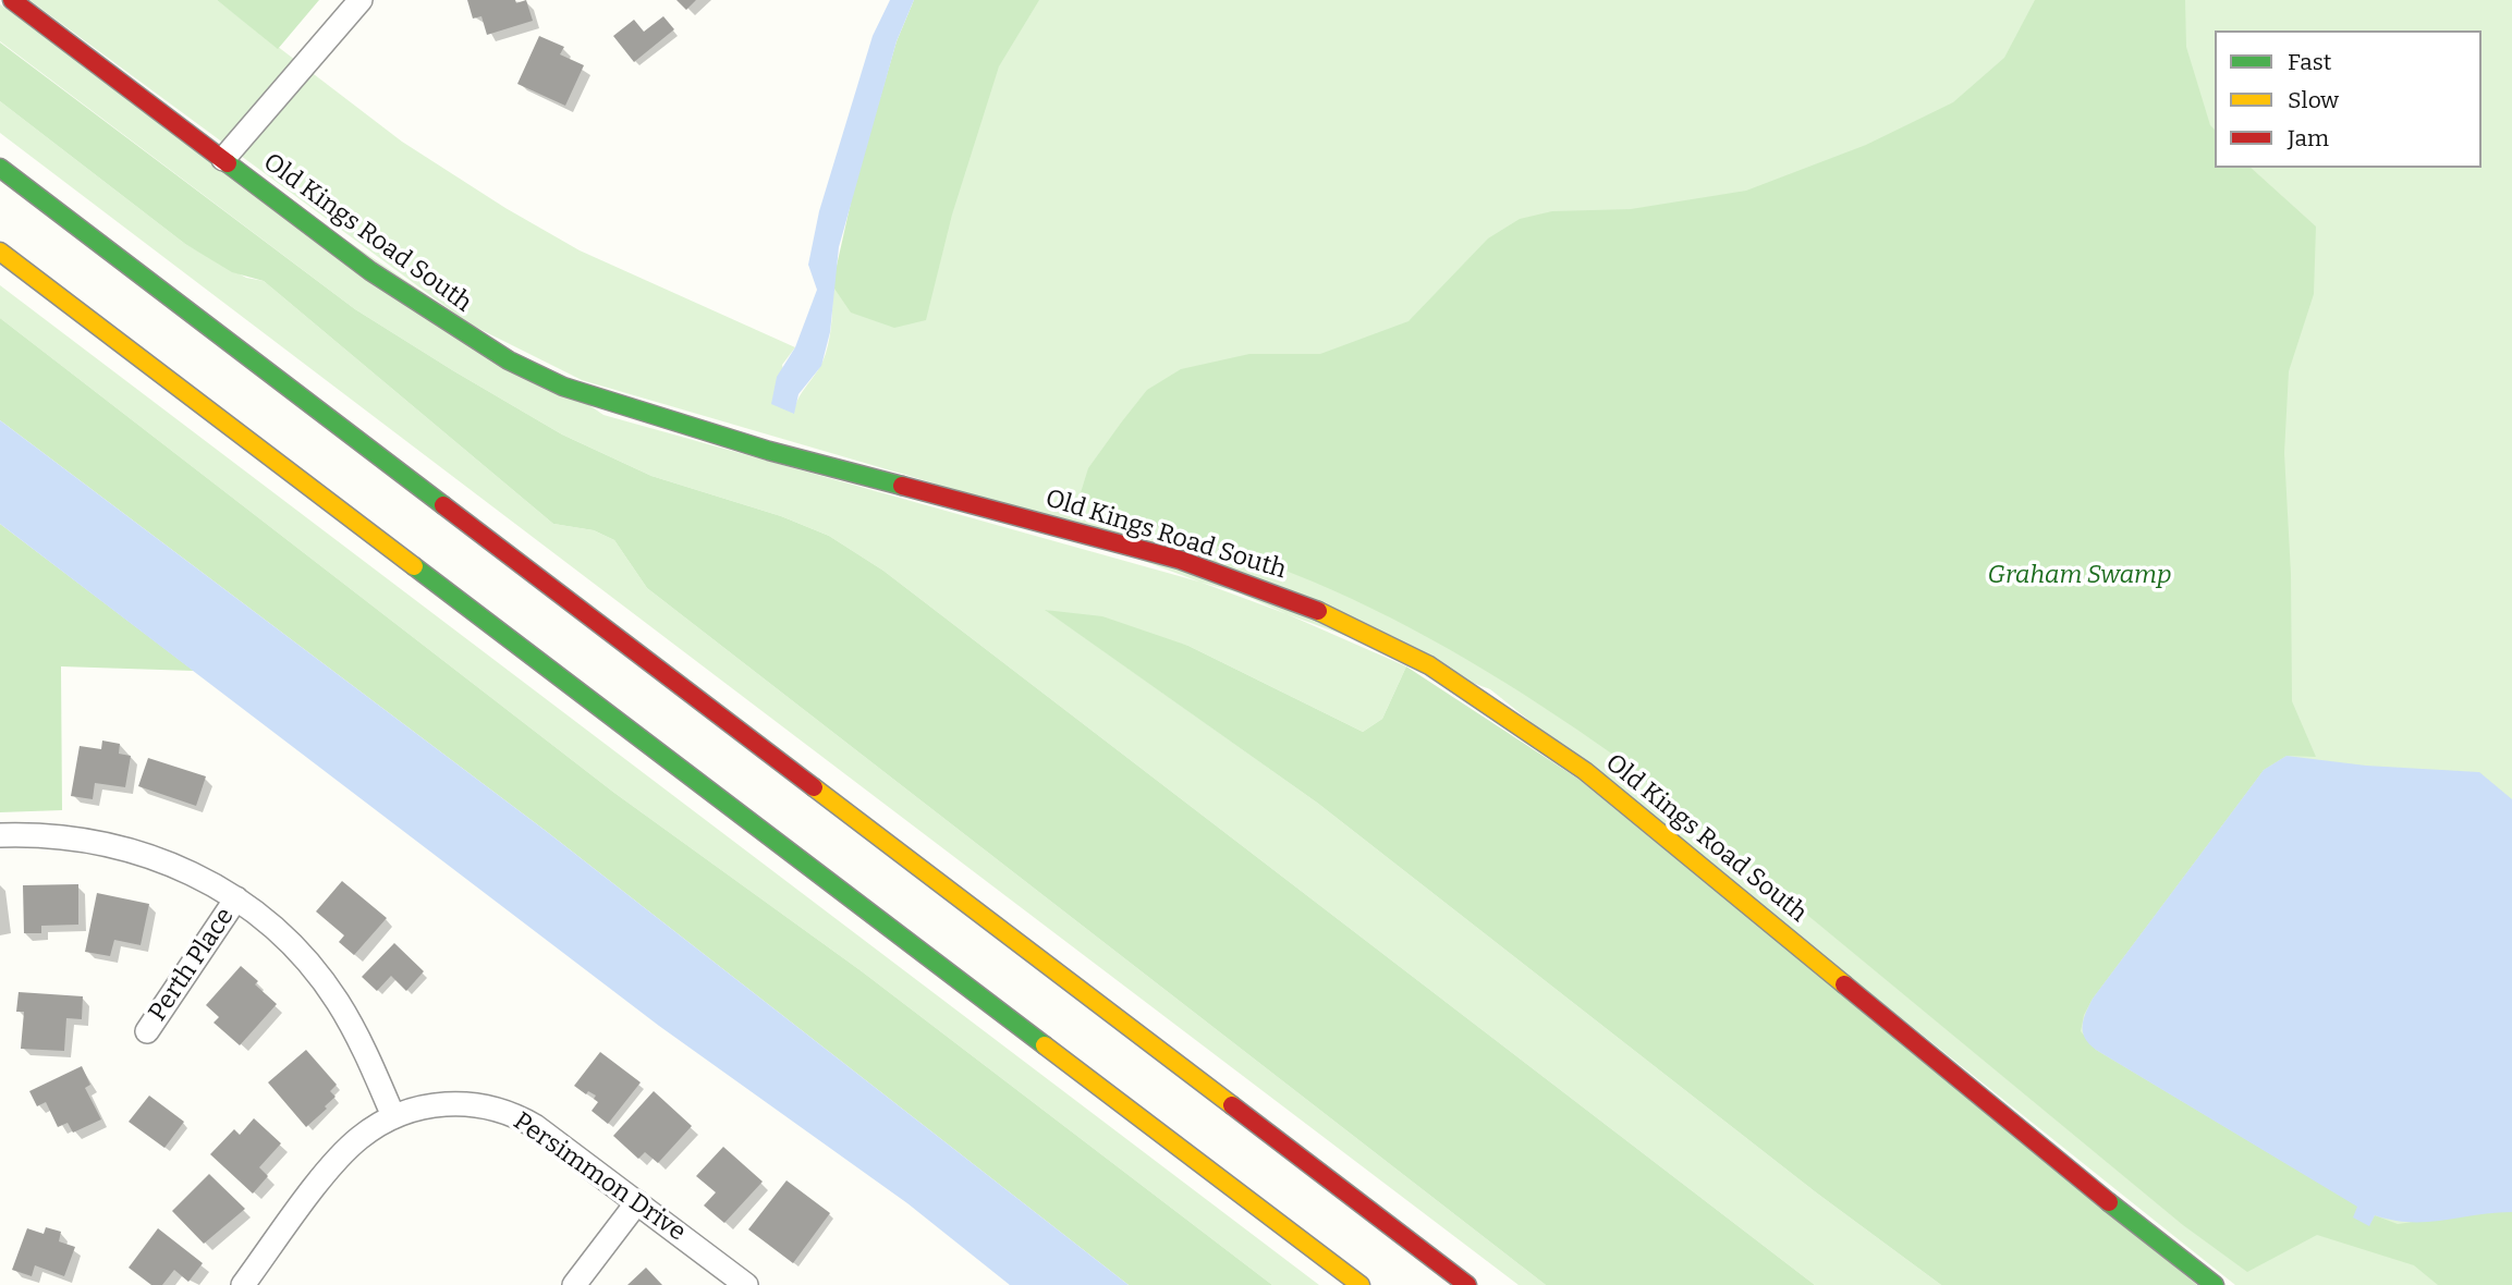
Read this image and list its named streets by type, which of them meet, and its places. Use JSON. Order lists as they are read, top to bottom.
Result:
{
  "streets": {
    "main road": ["Old Kings Road South"],
    "street": ["Perth Place", "Persimmon Drive"]
  },
  "parks": ["Graham Swamp"],
  "legend": ["Fast", "Slow", "Jam"]
}
